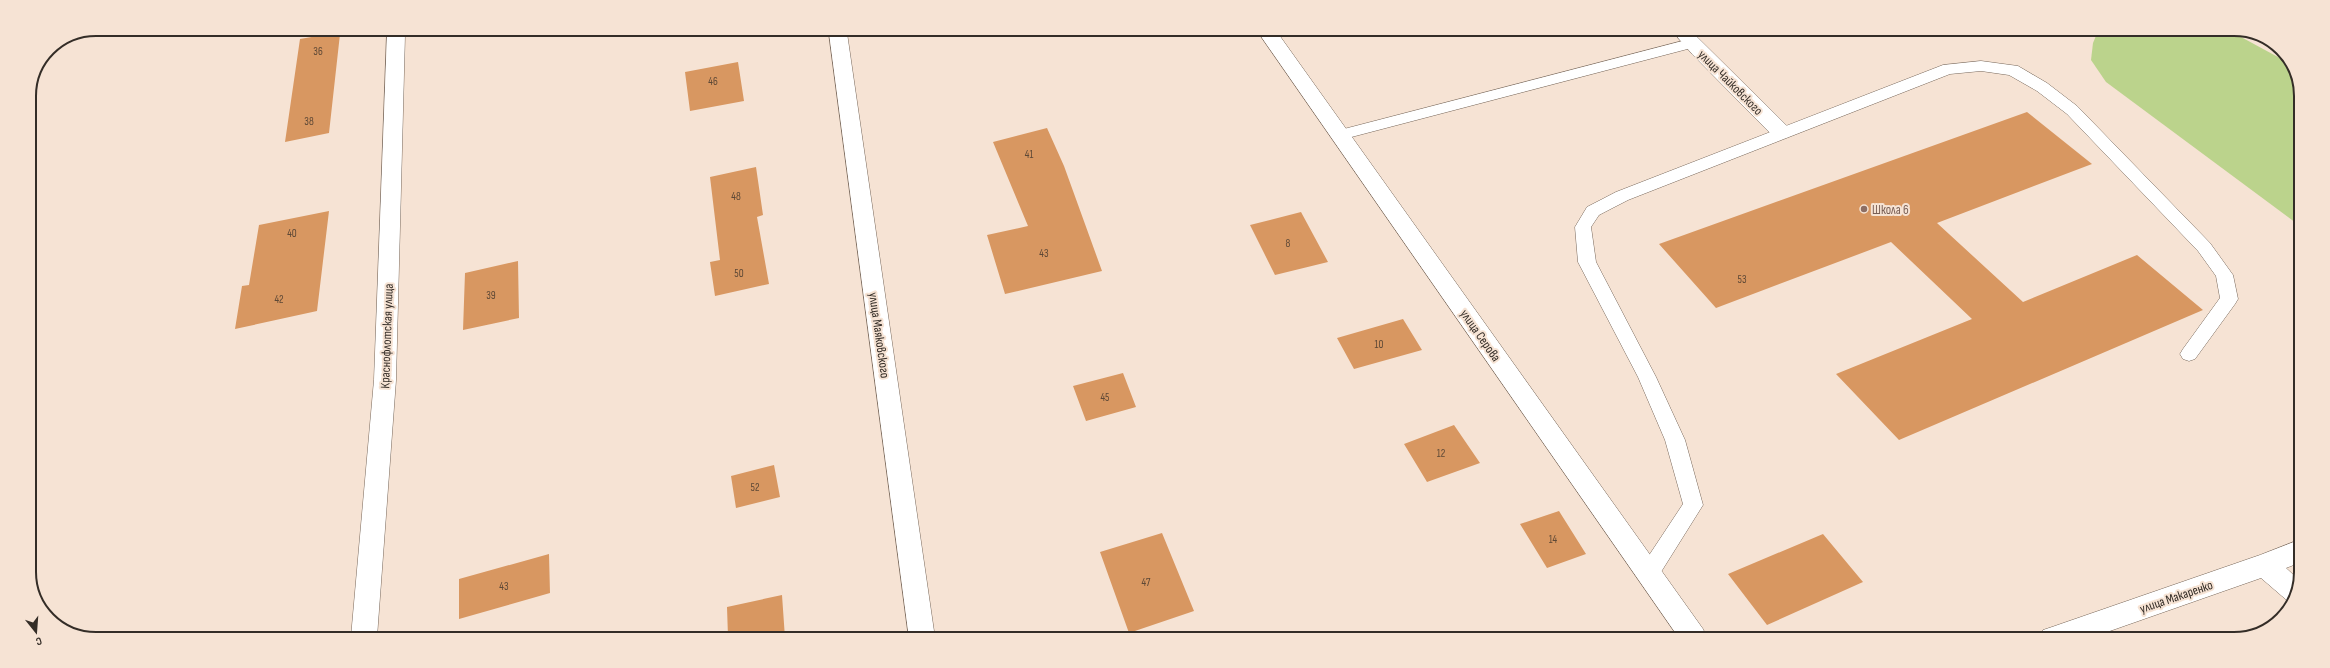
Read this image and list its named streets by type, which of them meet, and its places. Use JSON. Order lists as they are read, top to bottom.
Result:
{
  "streets": {
    "street": [
      "улица Чайковского",
      "улица Маяковского",
      "улица Серова",
      "Краснофлотская улица",
      "улица Макаренко"
    ]
  },
  "places": ["Школа 6"],
  "house_numbers": [
    "36",
    "46",
    "38",
    "41",
    "48",
    "40",
    "8",
    "43",
    "50",
    "53",
    "39",
    "42",
    "10",
    "45",
    "12",
    "52",
    "14",
    "47",
    "43"
  ],
  "north": "bottom"
}
